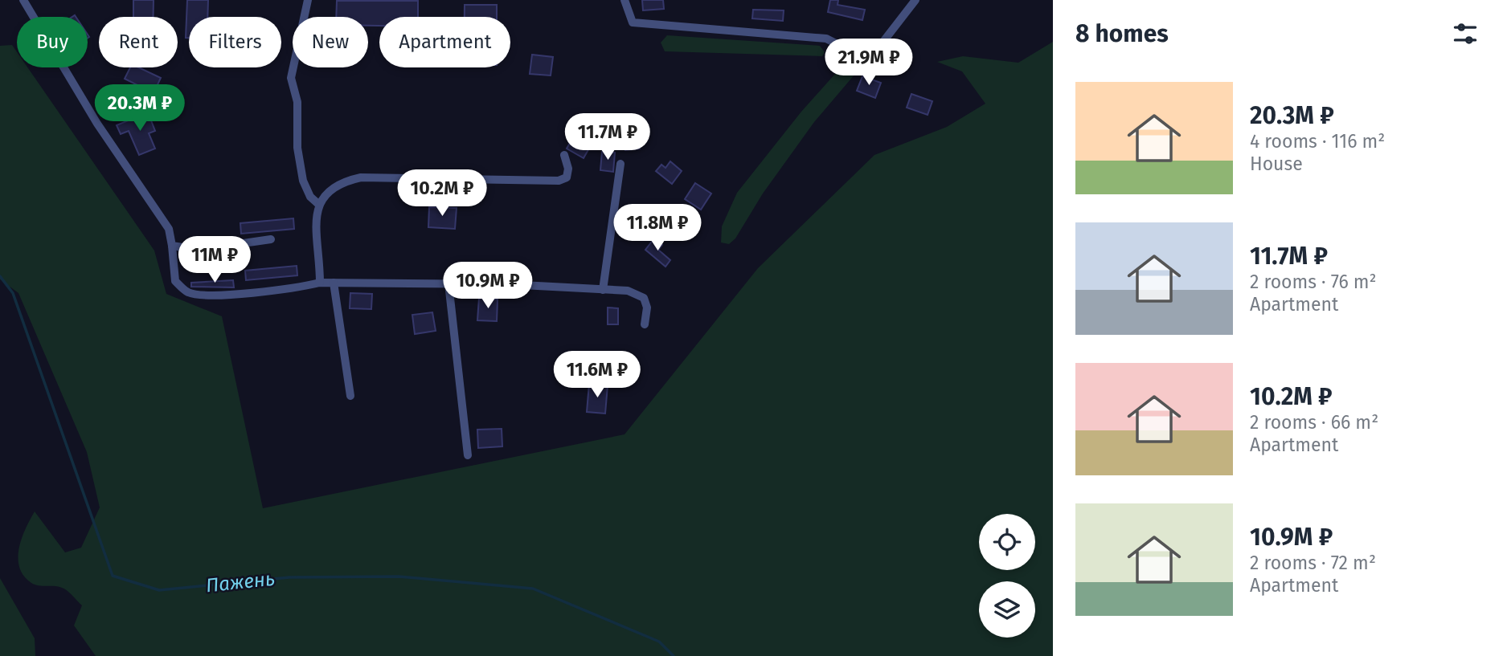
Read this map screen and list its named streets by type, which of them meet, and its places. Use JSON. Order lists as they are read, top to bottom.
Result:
{
  "water": ["Пажень"],
  "page": {
    "heading": "8 homes",
    "chip": [
      "Buy",
      "Rent",
      "Filters",
      "New",
      "Apartment"
    ],
    "price": [
      "21.9M ₽",
      "20.3M ₽",
      "11.7M ₽",
      "10.2M ₽",
      "11.8M ₽",
      "11M ₽",
      "10.9M ₽",
      "11.6M ₽"
    ],
    "list": [
      {
        "name": "20.3M ₽",
        "note": "4 rooms · 116 m² · House"
      },
      {
        "name": "11.7M ₽",
        "note": "2 rooms · 76 m² · Apartment"
      },
      {
        "name": "10.2M ₽",
        "note": "2 rooms · 66 m² · Apartment"
      },
      {
        "name": "10.9M ₽",
        "note": "2 rooms · 72 m² · Apartment"
      }
    ]
  }
}
